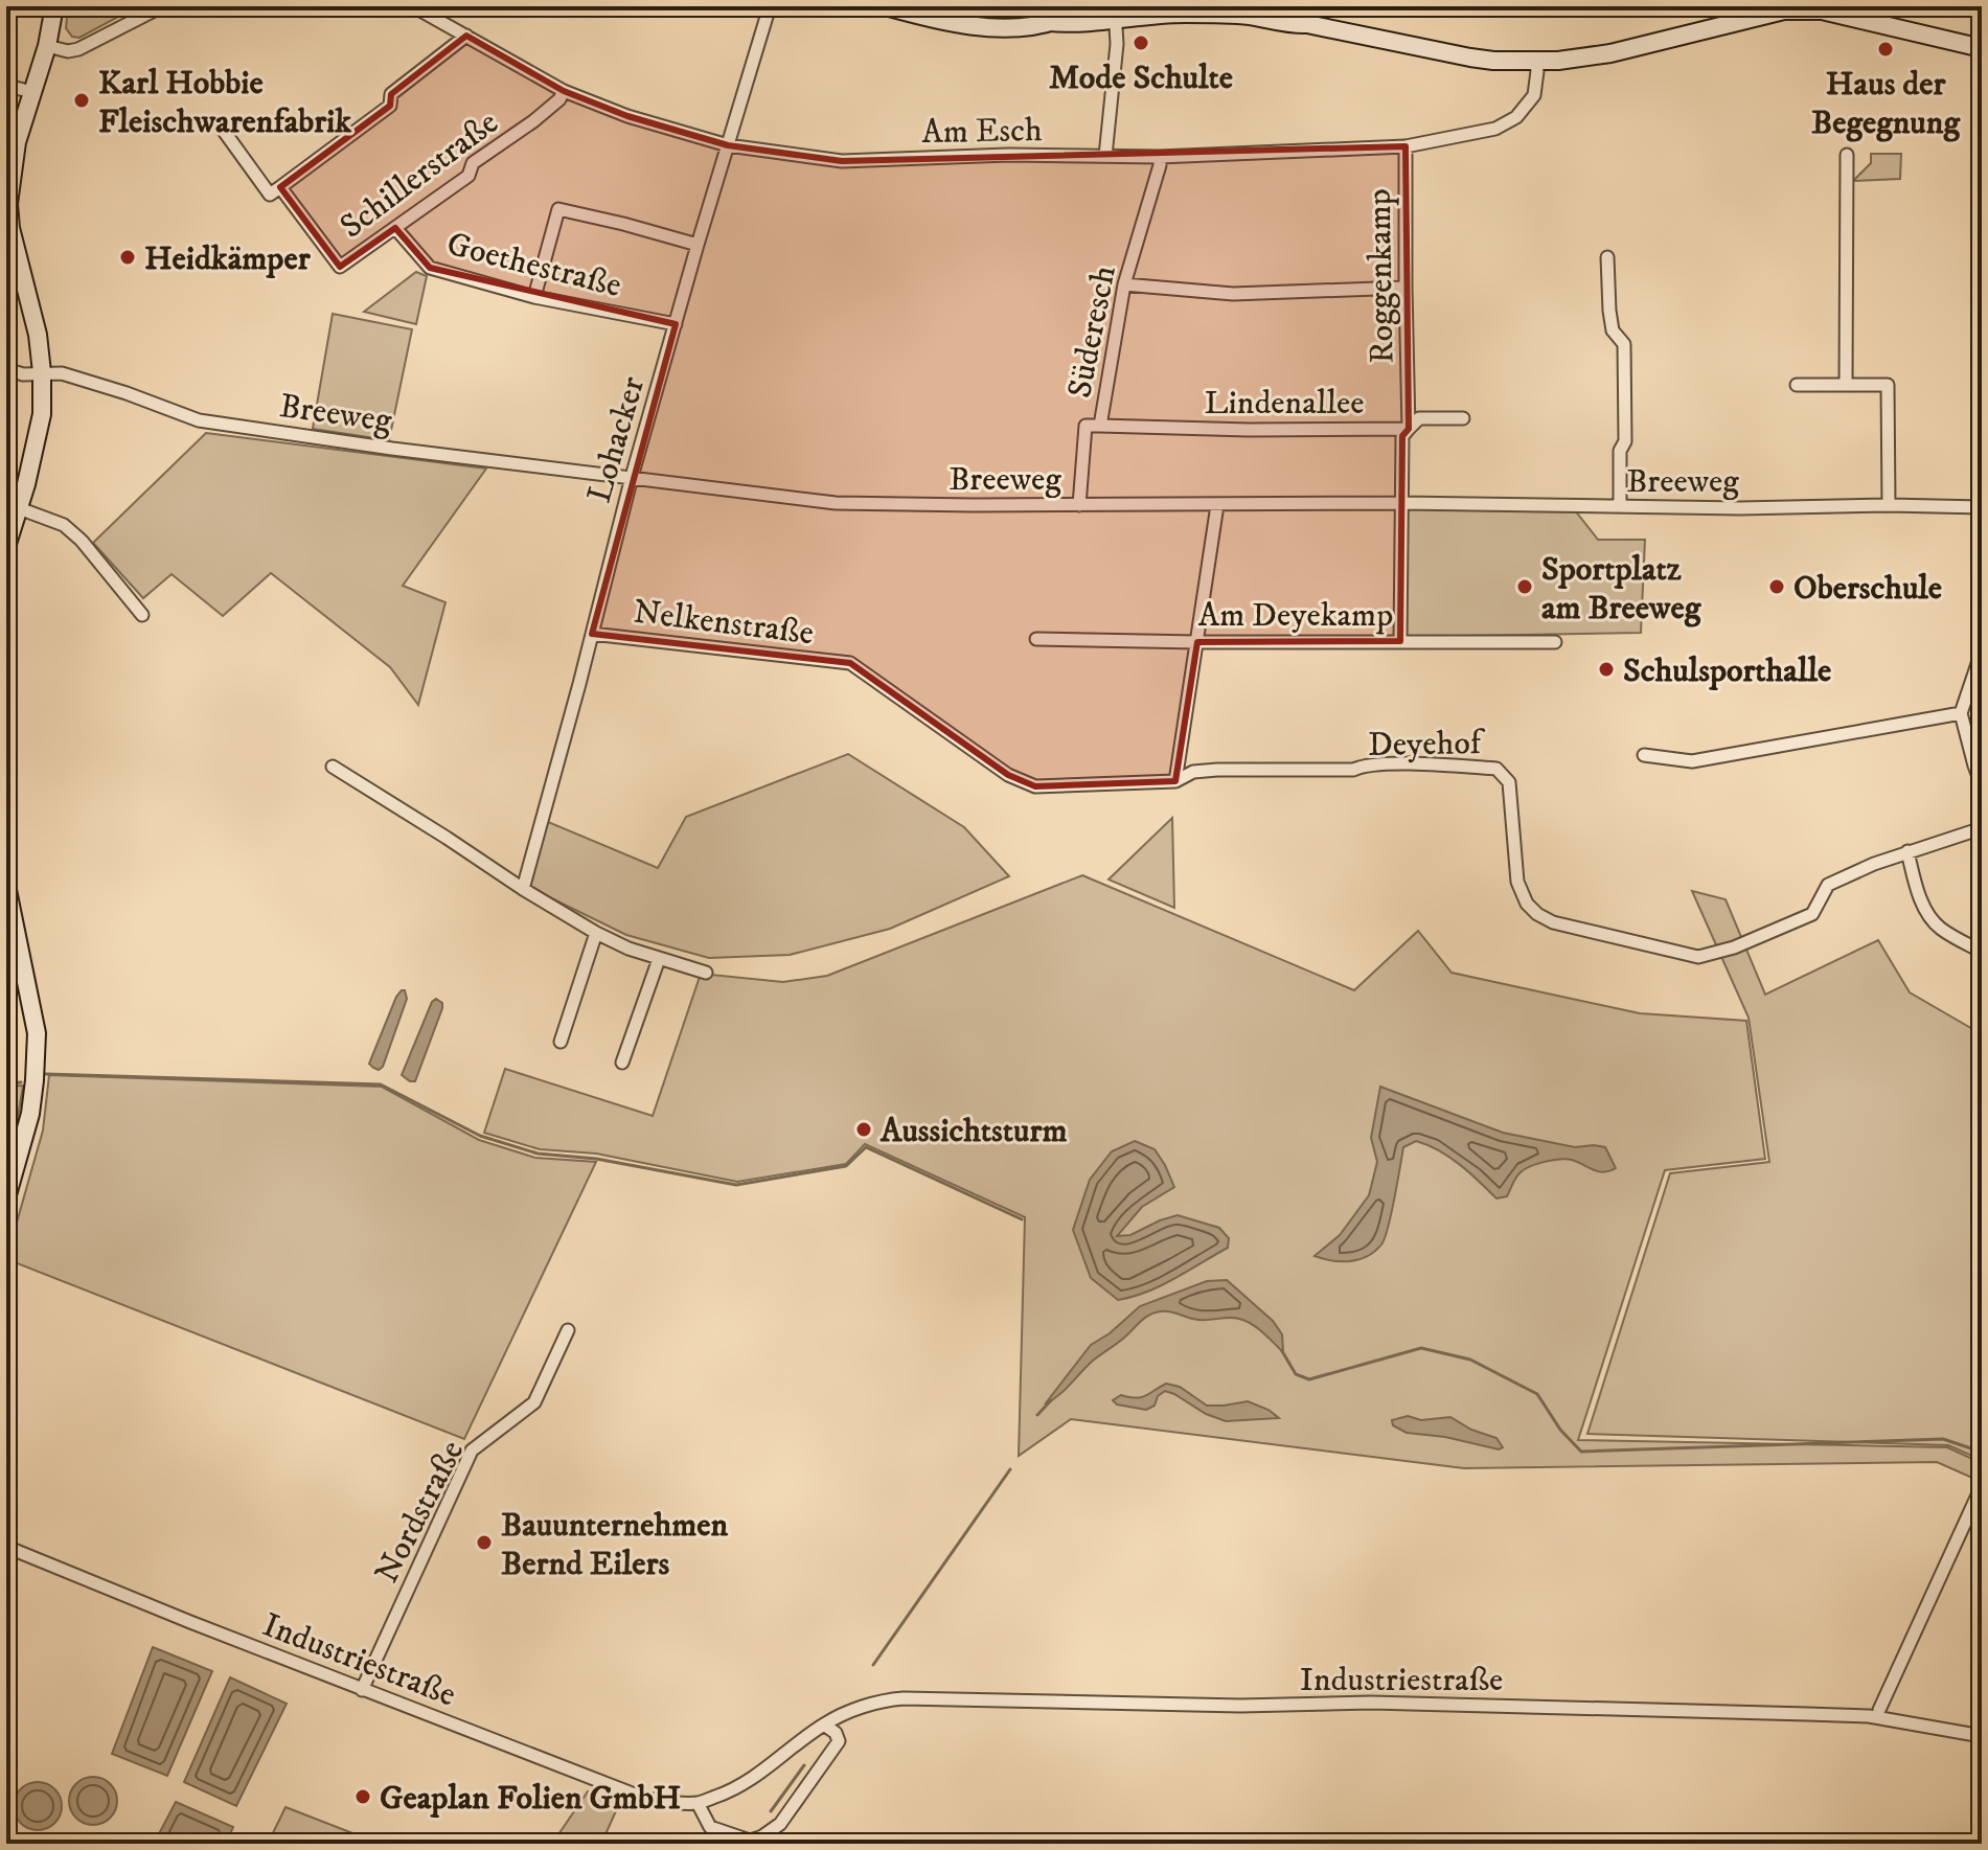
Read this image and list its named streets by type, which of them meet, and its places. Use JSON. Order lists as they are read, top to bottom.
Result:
{
  "streets": {
    "street": [
      "Am Esch",
      "Schillerstraße",
      "Goethestraße",
      "Roggenkamp",
      "Süderesch",
      "Lindenallee",
      "Breeweg",
      "Lohacker",
      "Am Deyekamp",
      "Nelkenstraße",
      "Deyehof",
      "Nordstraße",
      "Industriestraße"
    ]
  },
  "crossings": [
    ["Am Esch", "Schillerstraße"],
    ["Am Esch", "Roggenkamp"],
    ["Am Esch", "Süderesch"],
    ["Am Esch", "Lohacker"],
    ["Schillerstraße", "Goethestraße"],
    ["Goethestraße", "Lohacker"],
    ["Roggenkamp", "Lindenallee"],
    ["Roggenkamp", "Breeweg"],
    ["Roggenkamp", "Am Deyekamp"],
    ["Süderesch", "Lindenallee"],
    ["Süderesch", "Breeweg"],
    ["Breeweg", "Lohacker"],
    ["Lohacker", "Nelkenstraße"],
    ["Nelkenstraße", "Deyehof"],
    ["Nordstraße", "Industriestraße"]
  ],
  "places": [
    "Mode Schulte",
    "Haus der Begegnung",
    "Karl Hobbie Fleischwarenfabrik",
    "Heidkämper",
    "Sportplatz am Breeweg",
    "Oberschule",
    "Schulsporthalle",
    "Aussichtsturm",
    "Bauunternehmen Bernd Eilers",
    "Geaplan Folien GmbH"
  ]
}
